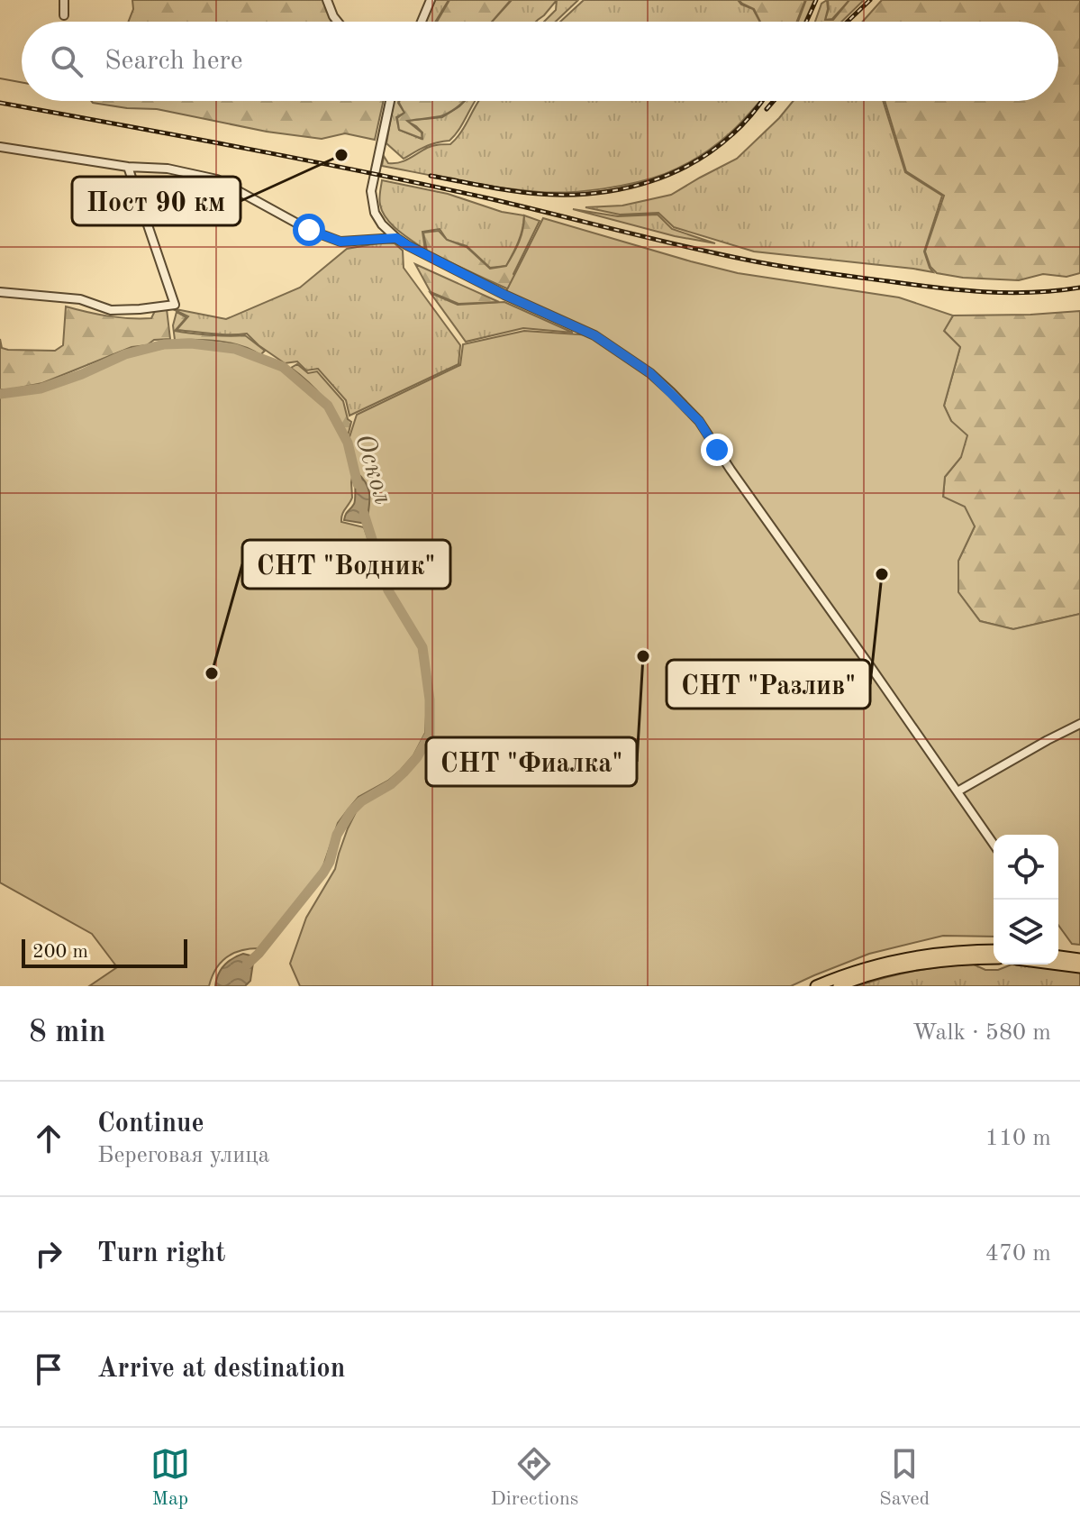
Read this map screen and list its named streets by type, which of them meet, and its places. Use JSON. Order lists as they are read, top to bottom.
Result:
{
  "water": ["Оскол"],
  "places": [
    "Пост 90 км",
    "СНТ \"Разлив\"",
    "СНТ \"Фиалка\"",
    "СНТ \"Водник\""
  ],
  "scale_bar": "200 m",
  "page": {
    "search": "Search here",
    "scale": "200 m",
    "heading": ["8 min", "Walk · 580 m"],
    "list": [
      ["Continue", "Береговая улица", "110 m"],
      ["Turn right", "470 m"],
      "Arrive at destination"
    ],
    "nav": ["Map", "Directions", "Saved"]
  }
}
